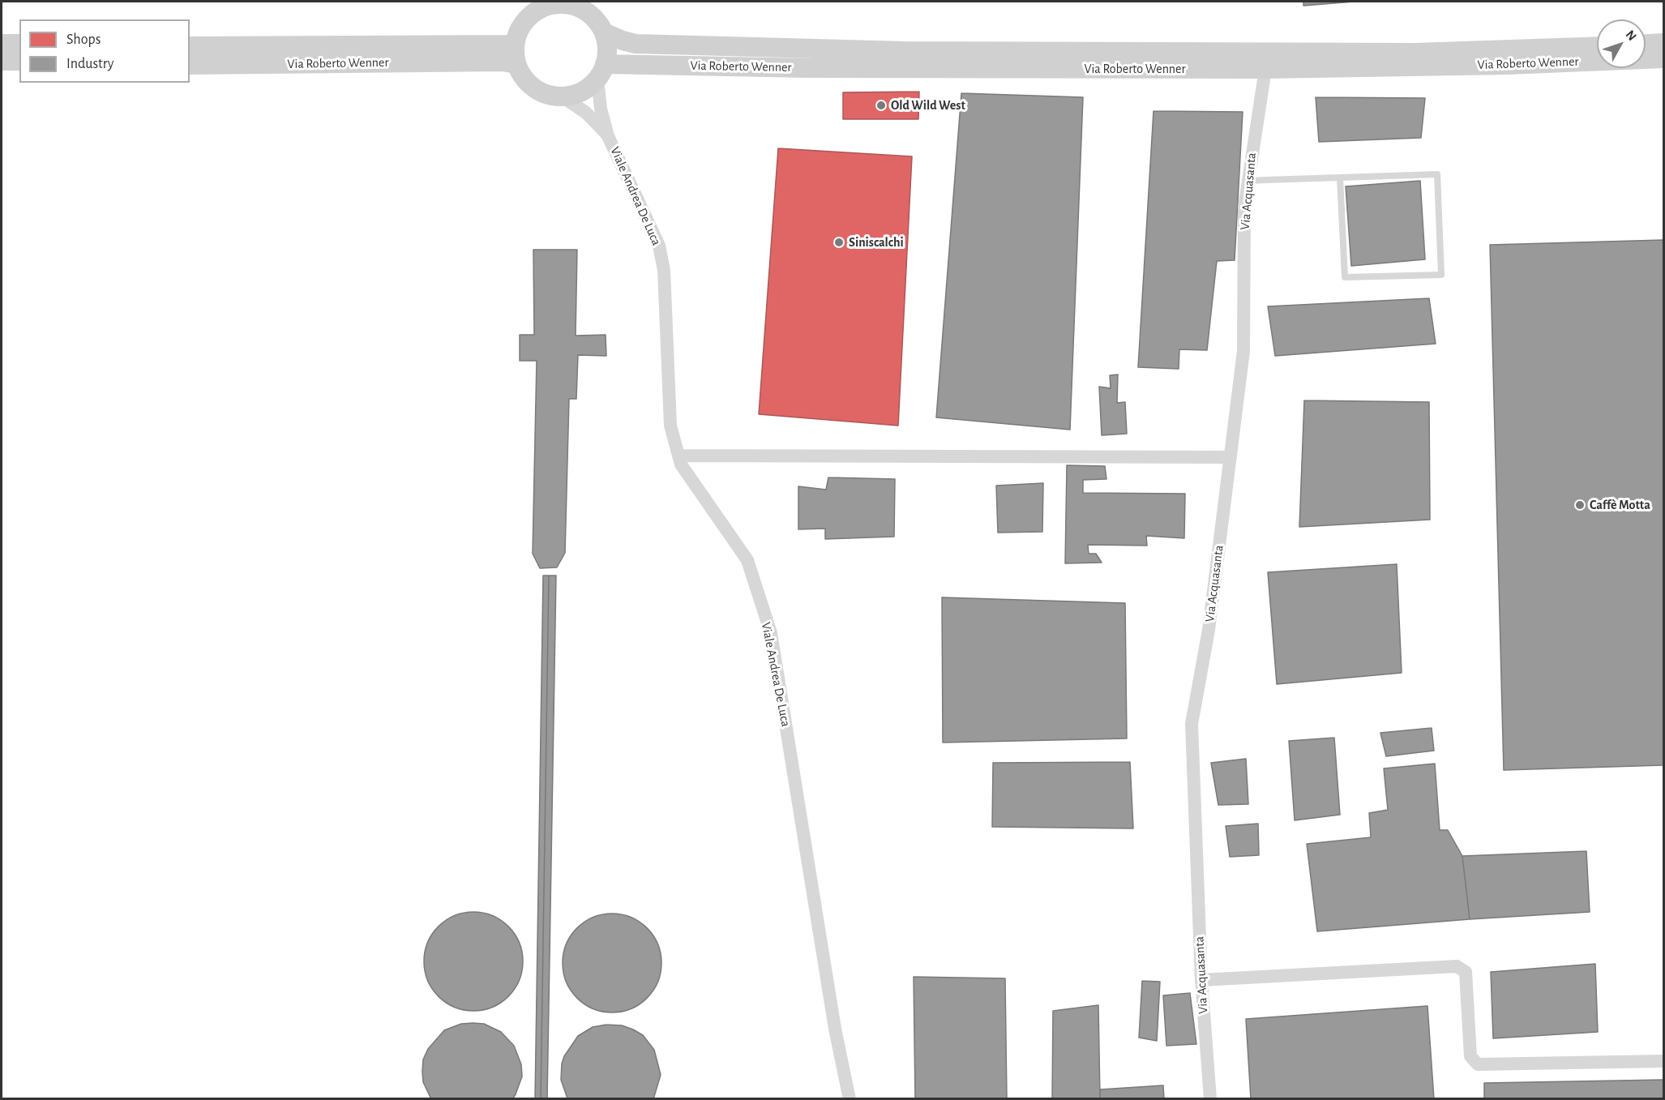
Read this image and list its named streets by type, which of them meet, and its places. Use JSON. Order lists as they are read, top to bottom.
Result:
{
  "streets": {
    "main road": ["Via Roberto Wenner"],
    "street": ["Via Acquasanta", "Viale Andrea De Luca"]
  },
  "crossings": [
    ["Via Roberto Wenner", "Via Acquasanta"]
  ],
  "places": ["Old Wild West", "Siniscalchi", "Caffè Motta"],
  "legend": ["Shops", "Industry"],
  "north": "top right"
}
